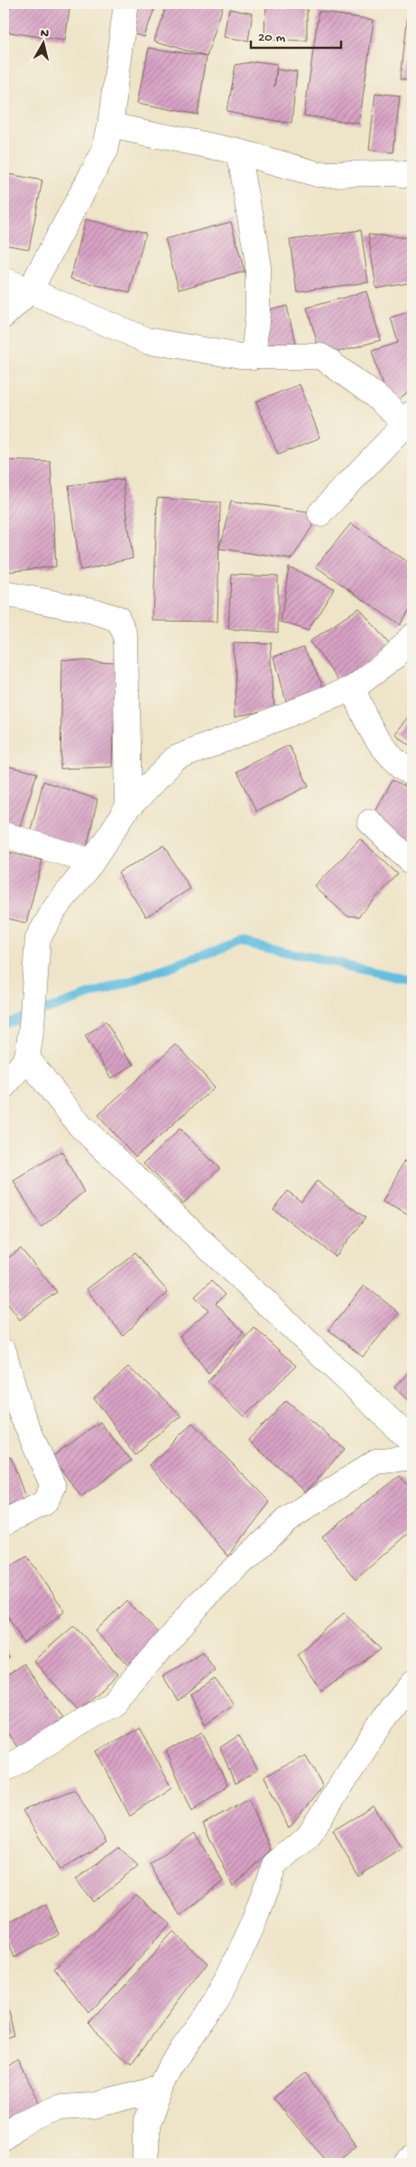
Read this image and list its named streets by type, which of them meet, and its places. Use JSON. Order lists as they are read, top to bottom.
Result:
{
  "scale_bar": "20 m",
  "north": "top"
}
